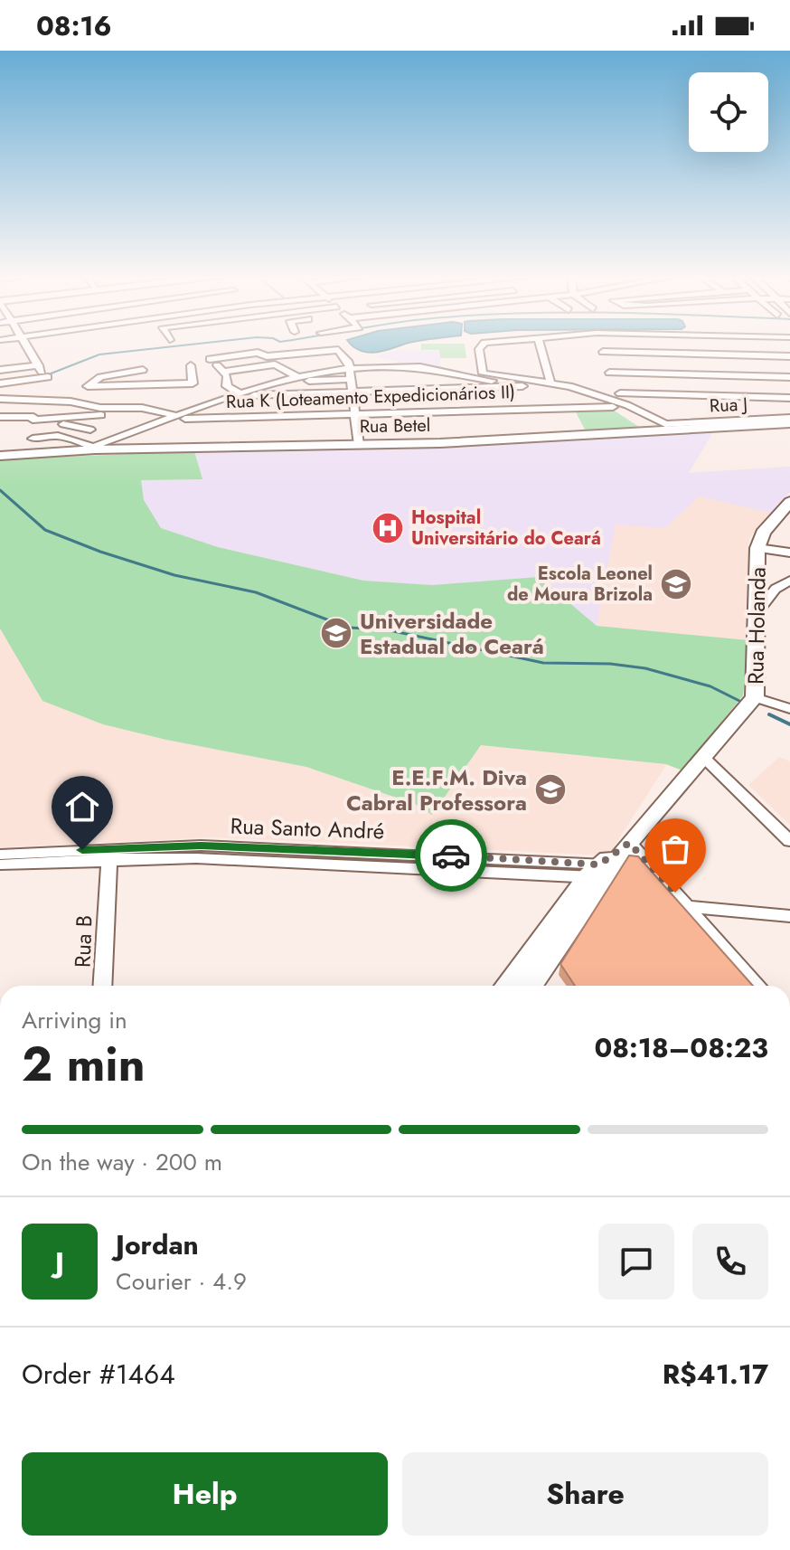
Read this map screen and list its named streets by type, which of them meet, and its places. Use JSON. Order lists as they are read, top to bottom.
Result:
{
  "streets": {
    "street": [
      "Rua K (Loteamento Expedicionários II)",
      "Rua J",
      "Rua Betel",
      "Rua Holanda",
      "Rua Santo André",
      "Rua B"
    ]
  },
  "crossings": [
    ["Rua J", "Rua Betel"],
    ["Rua Holanda", "Rua Santo André"],
    ["Rua Santo André", "Rua B"]
  ],
  "places": {
    "hospital": ["Hospital Universitário do Ceará"],
    "school or university": ["Escola Leonel de Moura Brizola", "Universidade Estadual do Ceará", "E.E.F.M. Diva Cabral Professora"]
  },
  "page": {
    "status": "08:16",
    "heading": ["2 min", "Arriving in", "08:18–08:23"],
    "panel": [
      "Jordan",
      "Courier · 4.9",
      "Order #1464",
      "R$41.17"
    ],
    "bar": "On the way · 200 m",
    "round": "J",
    "buttons": ["Help", "Share"]
  }
}
